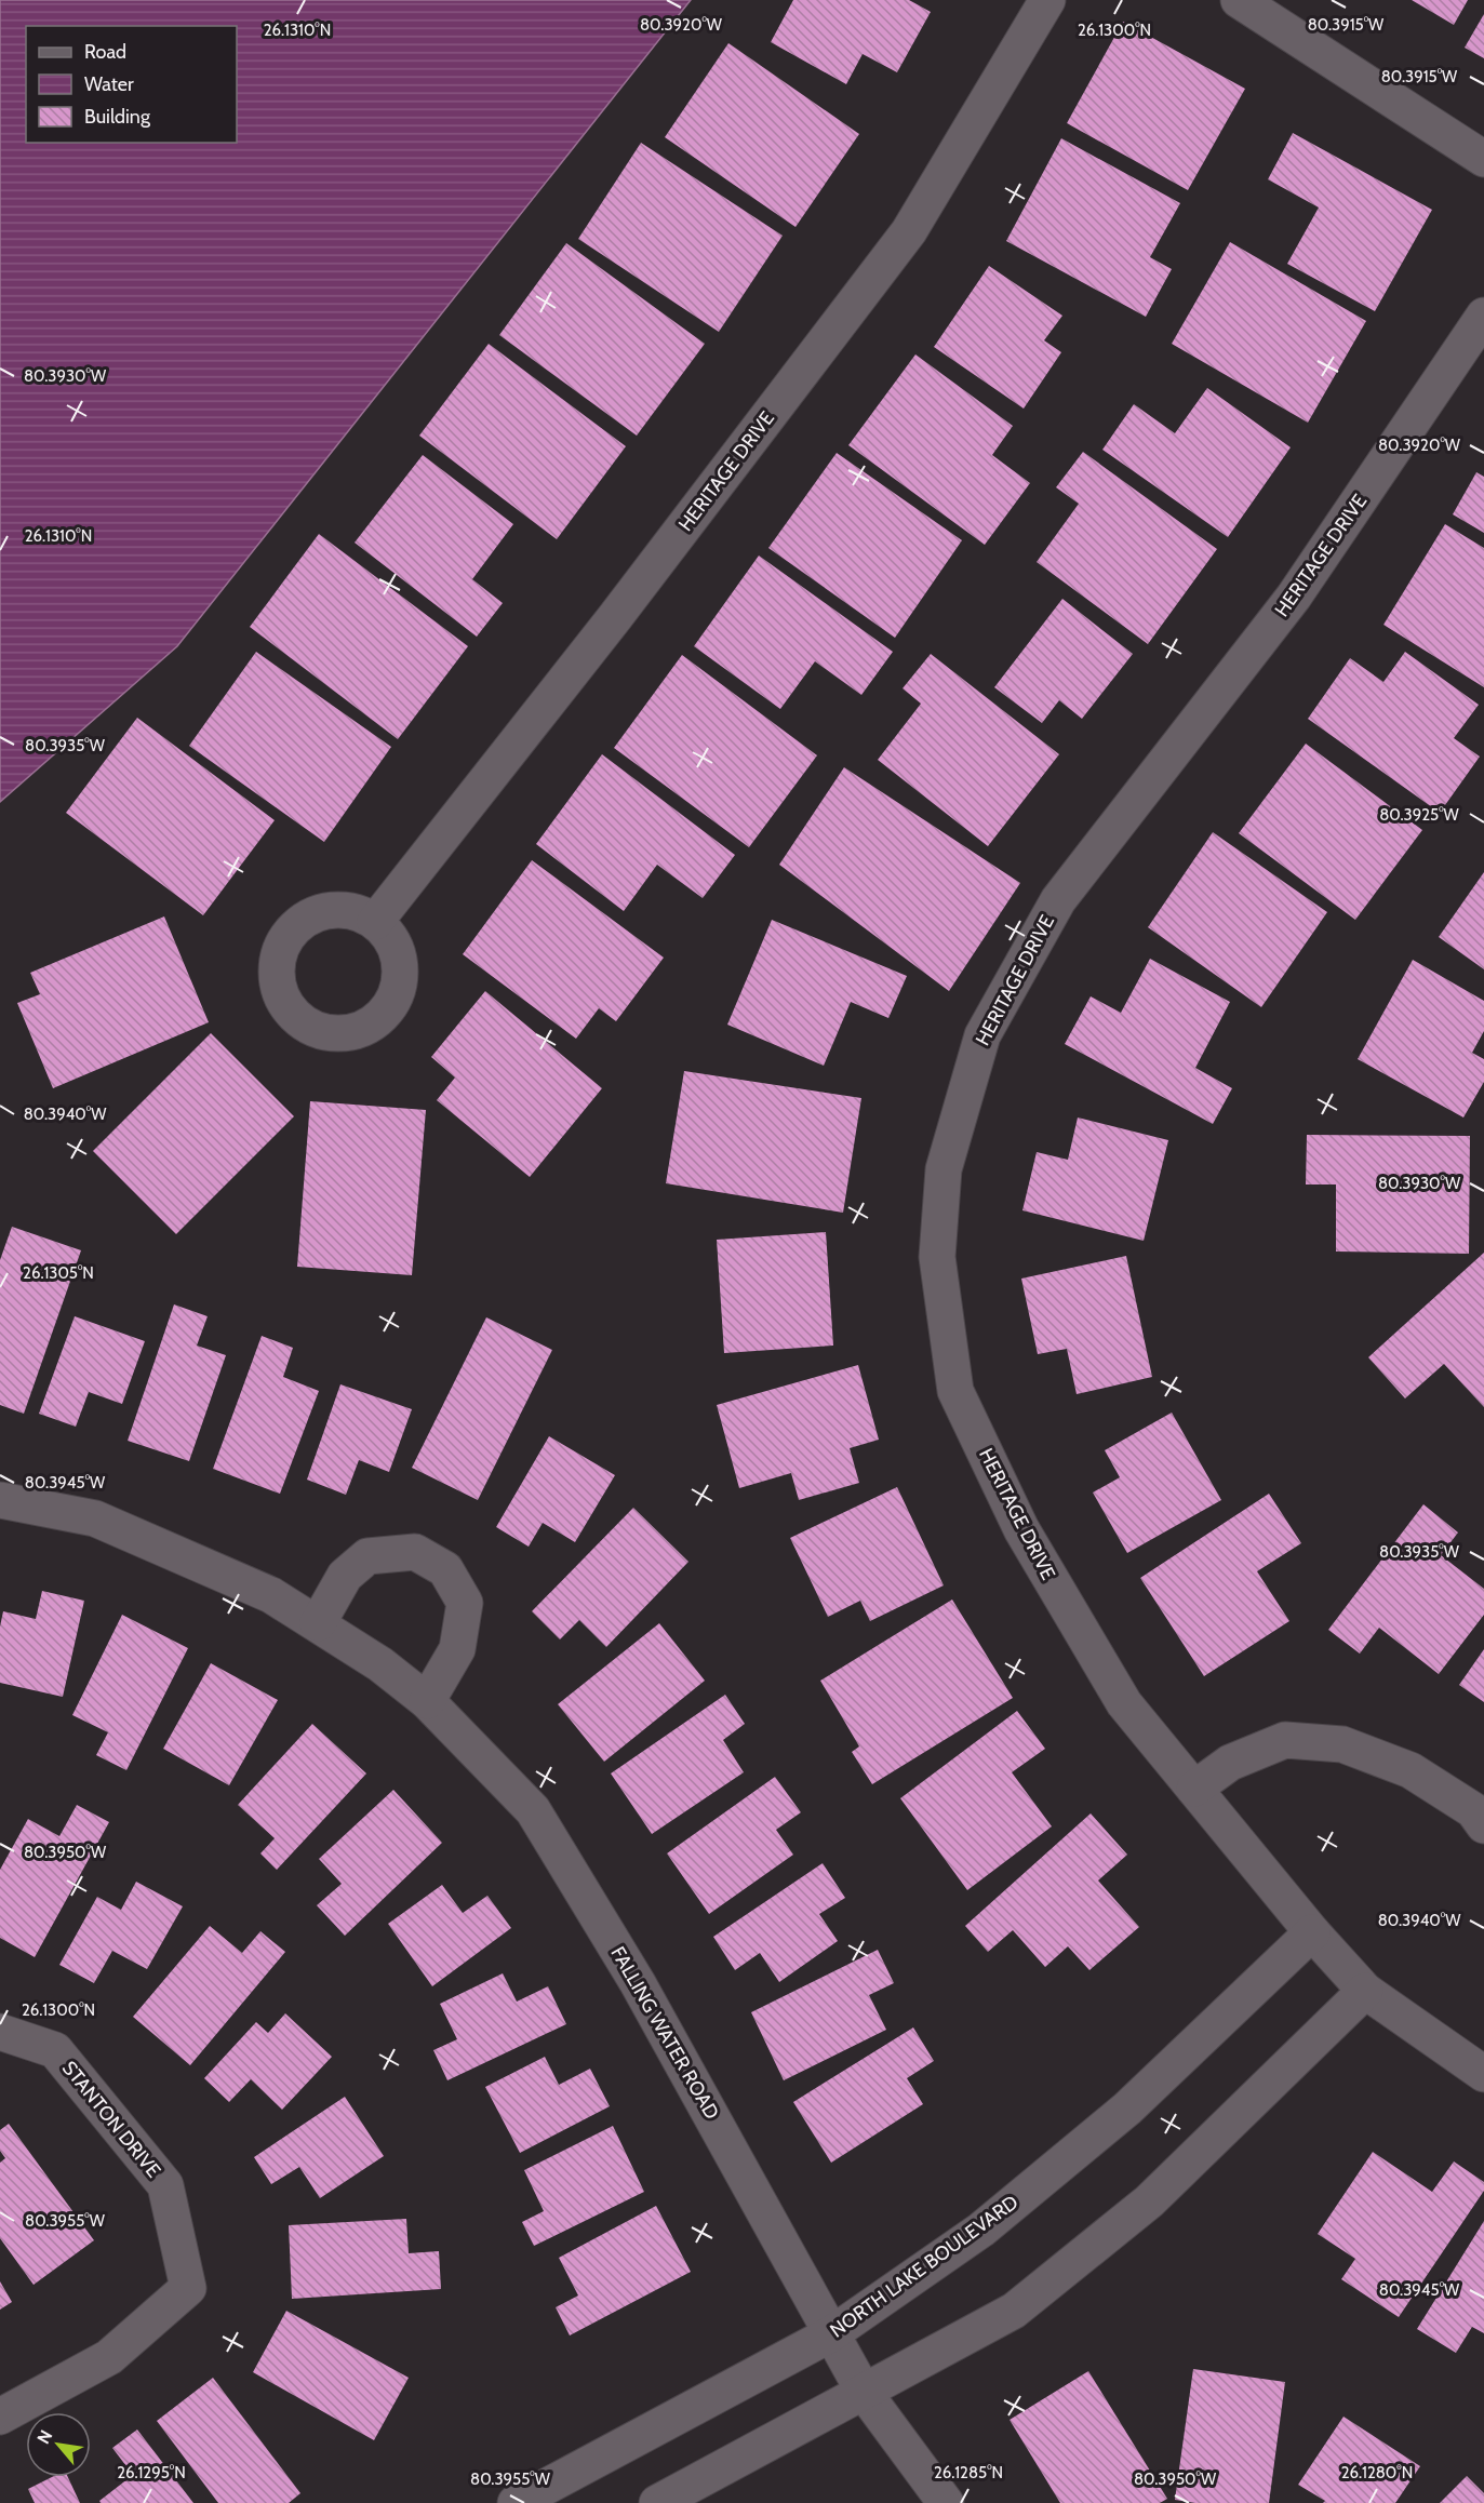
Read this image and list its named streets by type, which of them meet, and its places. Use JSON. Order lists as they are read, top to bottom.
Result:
{
  "streets": {
    "street": [
      "HERITAGE DRIVE",
      "FALLING WATER ROAD",
      "STANTON DRIVE",
      "NORTH LAKE BOULEVARD"
    ]
  },
  "crossings": [
    ["HERITAGE DRIVE", "NORTH LAKE BOULEVARD"],
    ["FALLING WATER ROAD", "NORTH LAKE BOULEVARD"]
  ],
  "legend": ["Road", "Water", "Building"],
  "north": "top left",
  "coordinates": [
    "80.3920°W",
    "80.3915°W",
    "26.1310°N",
    "26.1300°N",
    "80.3930°W",
    "80.3935°W",
    "80.3925°W",
    "80.3940°W",
    "26.1305°N",
    "80.3945°W",
    "80.3950°W",
    "80.3955°W",
    "26.1295°N",
    "26.1285°N",
    "26.1280°N"
  ]
}
